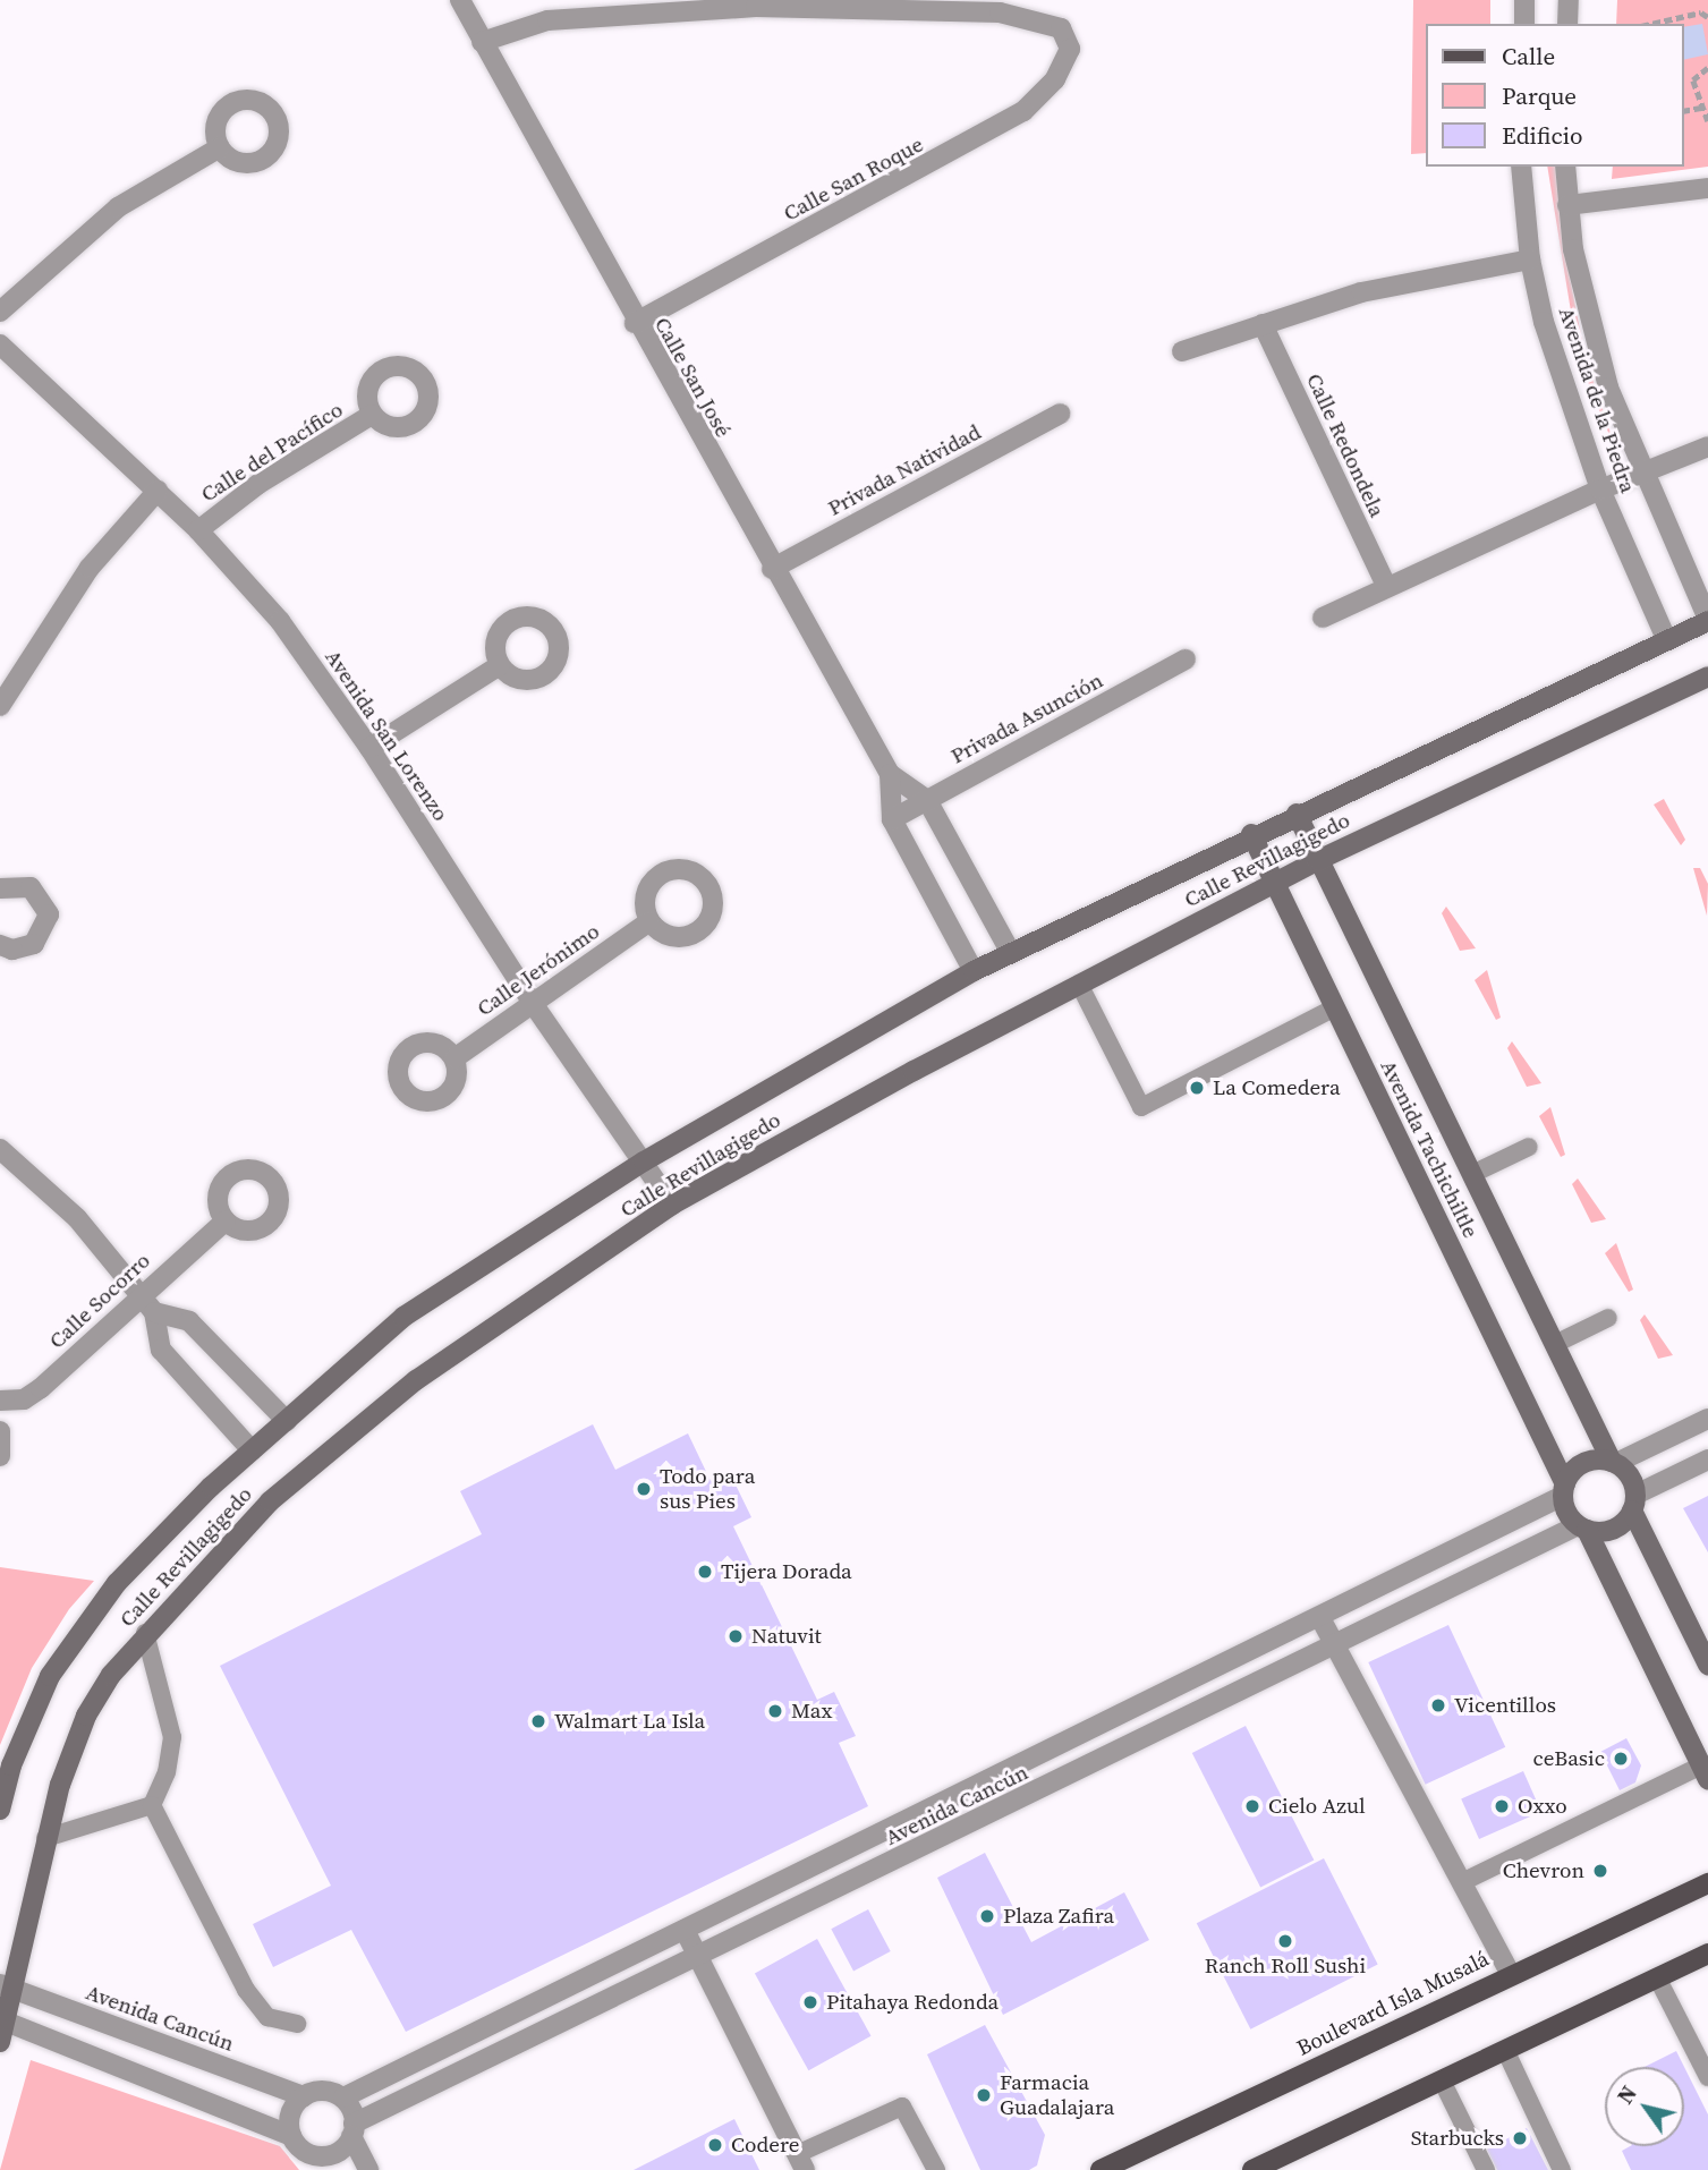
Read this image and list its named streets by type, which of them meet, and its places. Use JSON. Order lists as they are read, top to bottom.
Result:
{
  "streets": {
    "main road": ["Boulevard Isla Musalá"],
    "street": [
      "Calle San Roque",
      "Calle San José",
      "Avenida de la Piedra",
      "Calle Redondela",
      "Calle del Pacífico",
      "Privada Natividad",
      "Privada Asunción",
      "Avenida San Lorenzo",
      "Calle Revillagigedo",
      "Calle Jerónimo",
      "Avenida Tachichiltle",
      "Calle Socorro",
      "Avenida Cancún"
    ]
  },
  "crossings": [
    ["Calle San Roque", "Calle San José"],
    ["Calle San José", "Privada Natividad"],
    ["Calle San José", "Privada Asunción"],
    ["Calle San José", "Calle Revillagigedo"],
    ["Avenida de la Piedra", "Calle Revillagigedo"],
    ["Calle del Pacífico", "Avenida San Lorenzo"],
    ["Avenida San Lorenzo", "Calle Revillagigedo"],
    ["Avenida San Lorenzo", "Calle Jerónimo"],
    ["Calle Revillagigedo", "Avenida Tachichiltle"],
    ["Calle Revillagigedo", "Avenida Cancún"],
    ["Avenida Tachichiltle", "Avenida Cancún"]
  ],
  "places": [
    "La Comedera",
    "Todo para sus Pies",
    "Tijera Dorada",
    "Natuvit",
    "Vicentillos",
    "Max",
    "Walmart La Isla",
    "ceBasic",
    "Cielo Azul",
    "Oxxo",
    "Chevron",
    "Plaza Zafira",
    "Ranch Roll Sushi",
    "Pitahaya Redonda",
    "Farmacia Guadalajara",
    "Starbucks",
    "Codere"
  ],
  "legend": ["Calle", "Parque", "Edificio"],
  "north": "top left"
}
